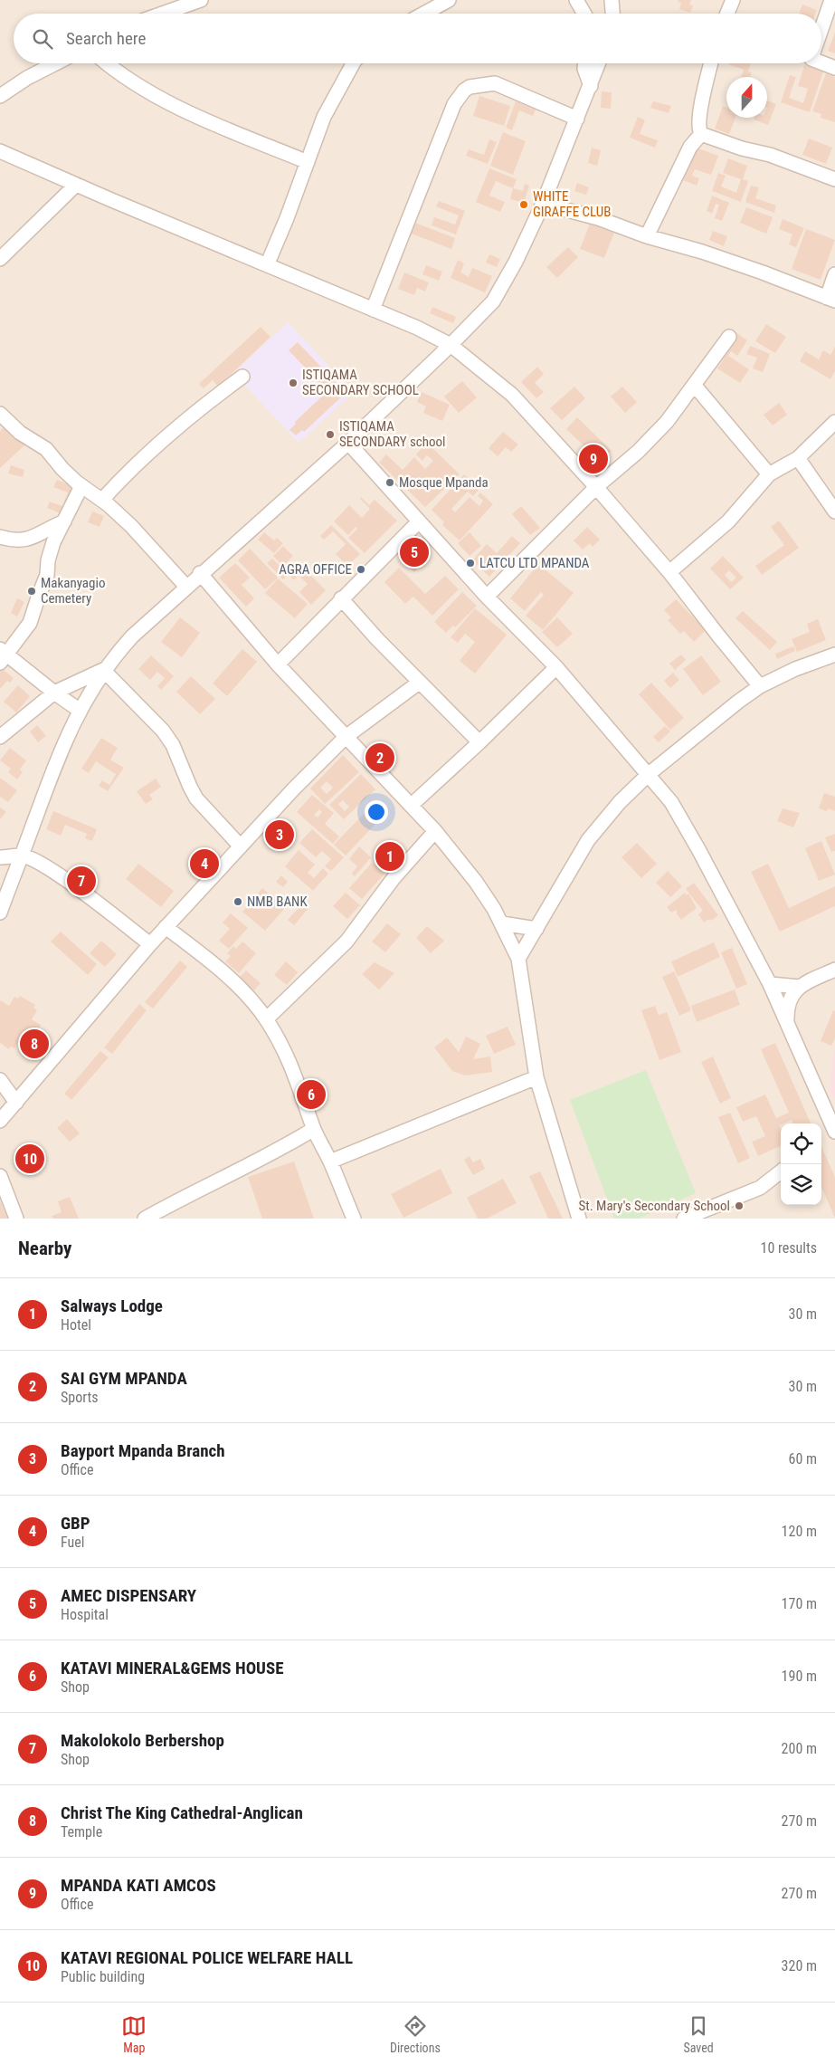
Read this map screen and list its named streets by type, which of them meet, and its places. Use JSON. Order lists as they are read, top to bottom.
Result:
{
  "places": [
    "WHITE GIRAFFE CLUB",
    "ISTIQAMA SECONDARY SCHOOL",
    "ISTIQAMA SECONDARY school",
    "Mosque Mpanda",
    "LATCU LTD MPANDA",
    "AGRA OFFICE",
    "Makanyagio Cemetery",
    "NMB BANK",
    "St. Mary's Secondary School"
  ],
  "north": "top",
  "page": {
    "search": "Search here",
    "pins": [
      "9",
      "5",
      "2",
      "3",
      "1",
      "4",
      "7",
      "8",
      "6",
      "10"
    ],
    "heading": ["Nearby", "10 results"],
    "list": [
      {
        "mark": "1",
        "name": "Salways Lodge",
        "note": "Hotel",
        "value": "30 m"
      },
      {
        "mark": "2",
        "name": "SAI GYM MPANDA",
        "note": "Sports",
        "value": "30 m"
      },
      {
        "mark": "3",
        "name": "Bayport Mpanda Branch",
        "note": "Office",
        "value": "60 m"
      },
      {
        "mark": "4",
        "name": "GBP",
        "note": "Fuel",
        "value": "120 m"
      },
      {
        "mark": "5",
        "name": "AMEC DISPENSARY",
        "note": "Hospital",
        "value": "170 m"
      },
      {
        "mark": "6",
        "name": "KATAVI MINERAL&GEMS HOUSE",
        "note": "Shop",
        "value": "190 m"
      },
      {
        "mark": "7",
        "name": "Makolokolo Berbershop",
        "note": "Shop",
        "value": "200 m"
      },
      {
        "mark": "8",
        "name": "Christ The King Cathedral-Anglican",
        "note": "Temple",
        "value": "270 m"
      },
      {
        "mark": "9",
        "name": "MPANDA KATI AMCOS",
        "note": "Office",
        "value": "270 m"
      },
      {
        "mark": "10",
        "name": "KATAVI REGIONAL POLICE WELFARE HALL",
        "note": "Public building",
        "value": "320 m"
      }
    ],
    "nav": ["Map", "Directions", "Saved"]
  }
}
